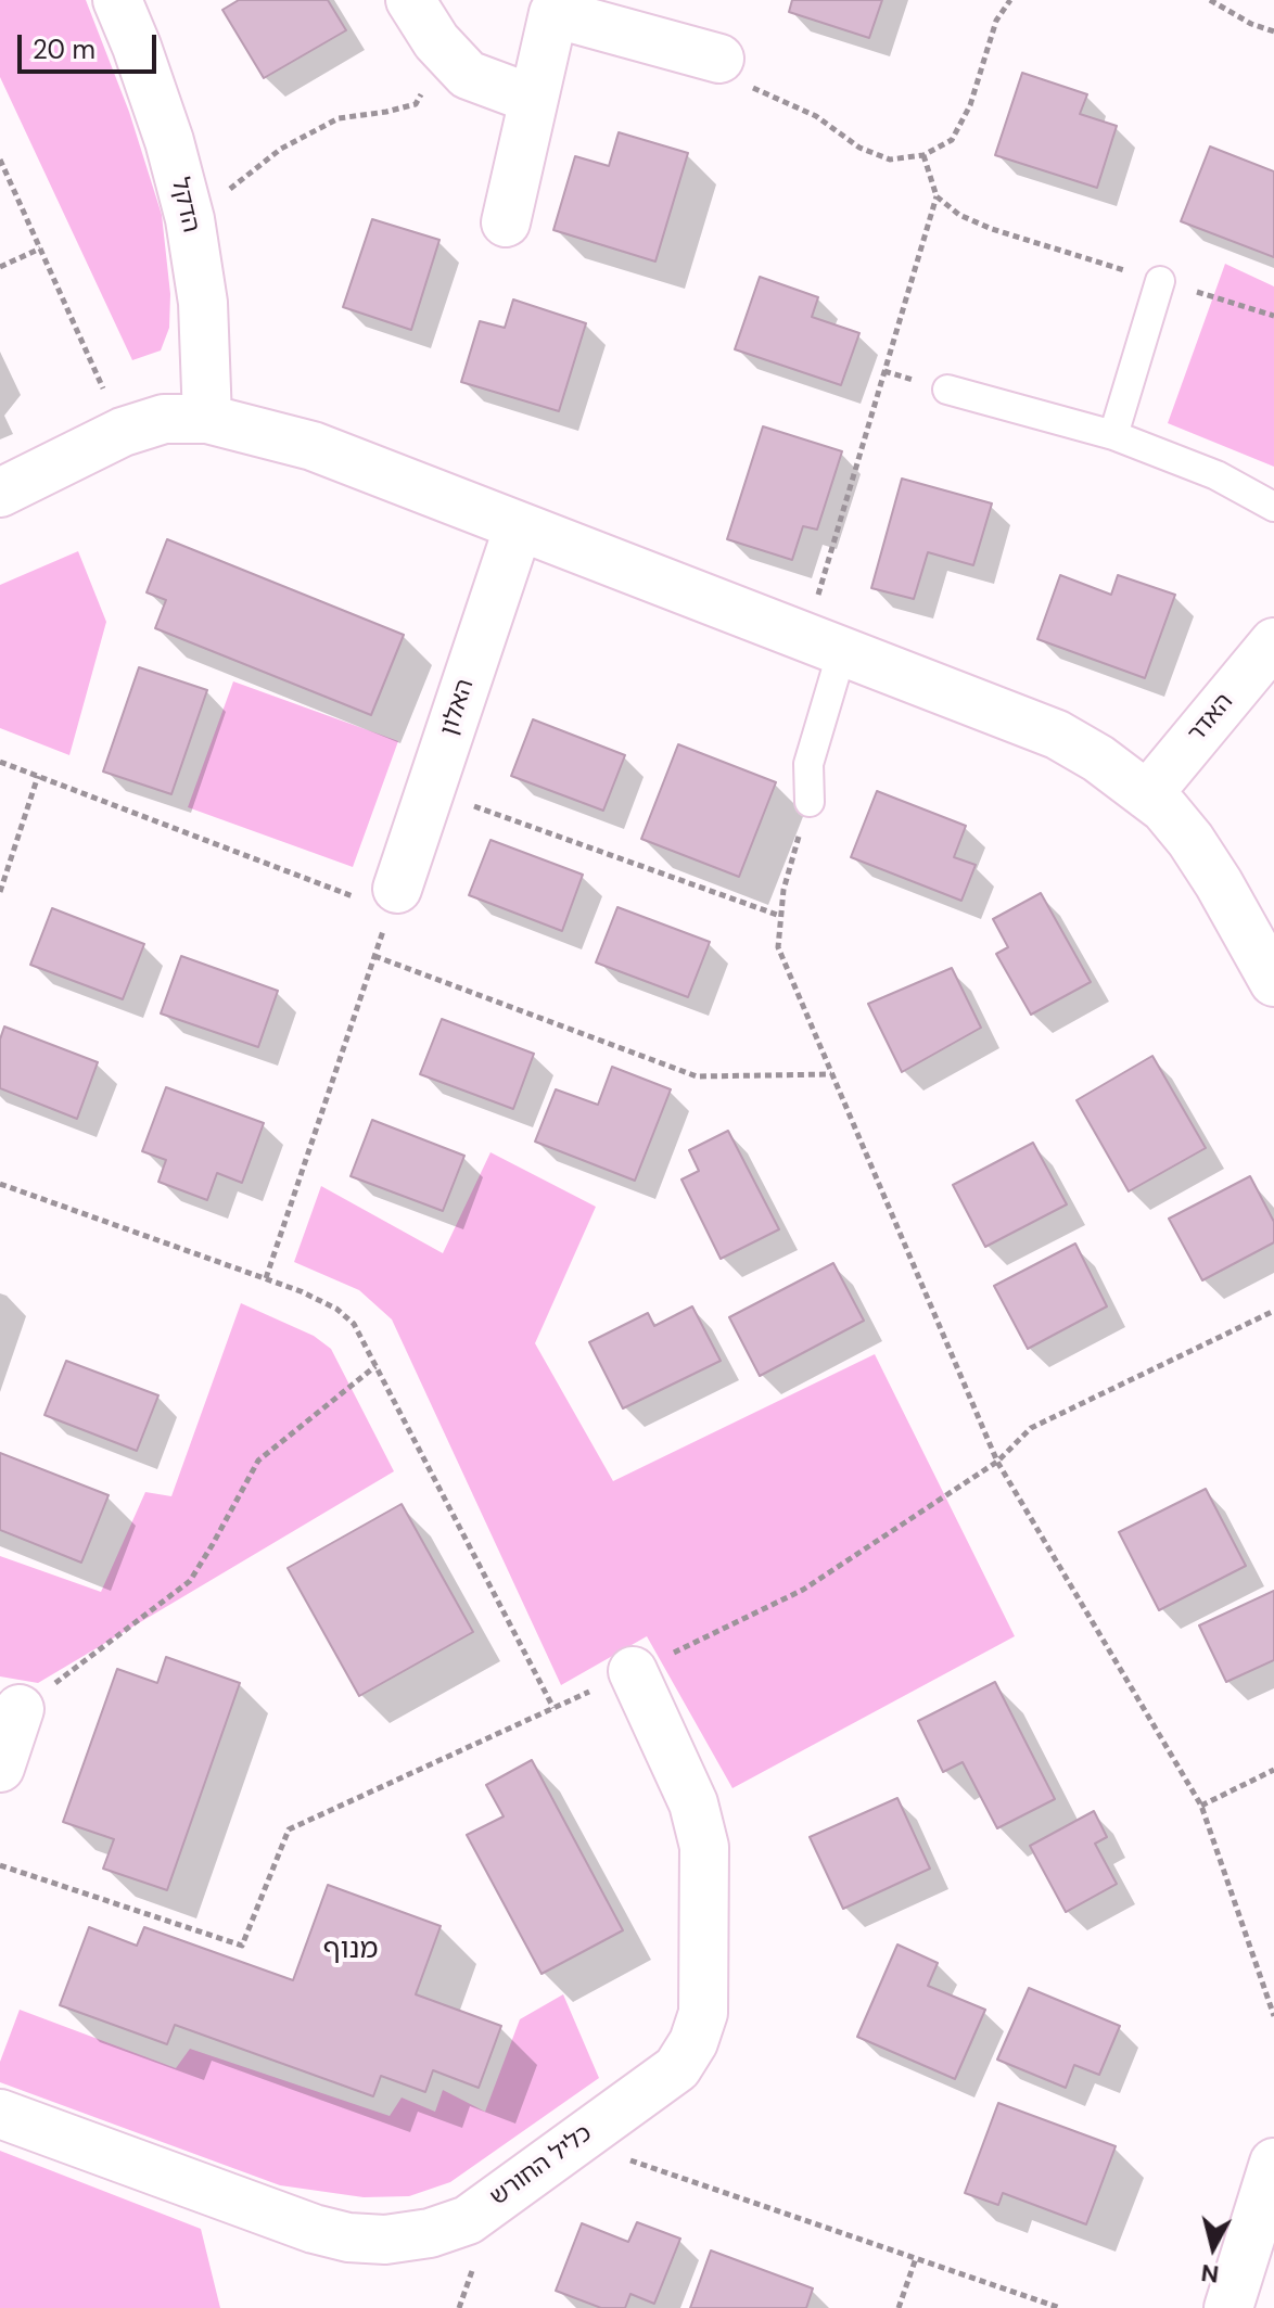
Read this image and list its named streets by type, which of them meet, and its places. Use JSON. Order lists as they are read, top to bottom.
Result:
{
  "streets": {
    "street": [
      "הדקל",
      "האלון",
      "האדר",
      "כליל החורש"
    ]
  },
  "districts": ["מנוף"],
  "scale_bar": "20 m",
  "north": "bottom"
}
